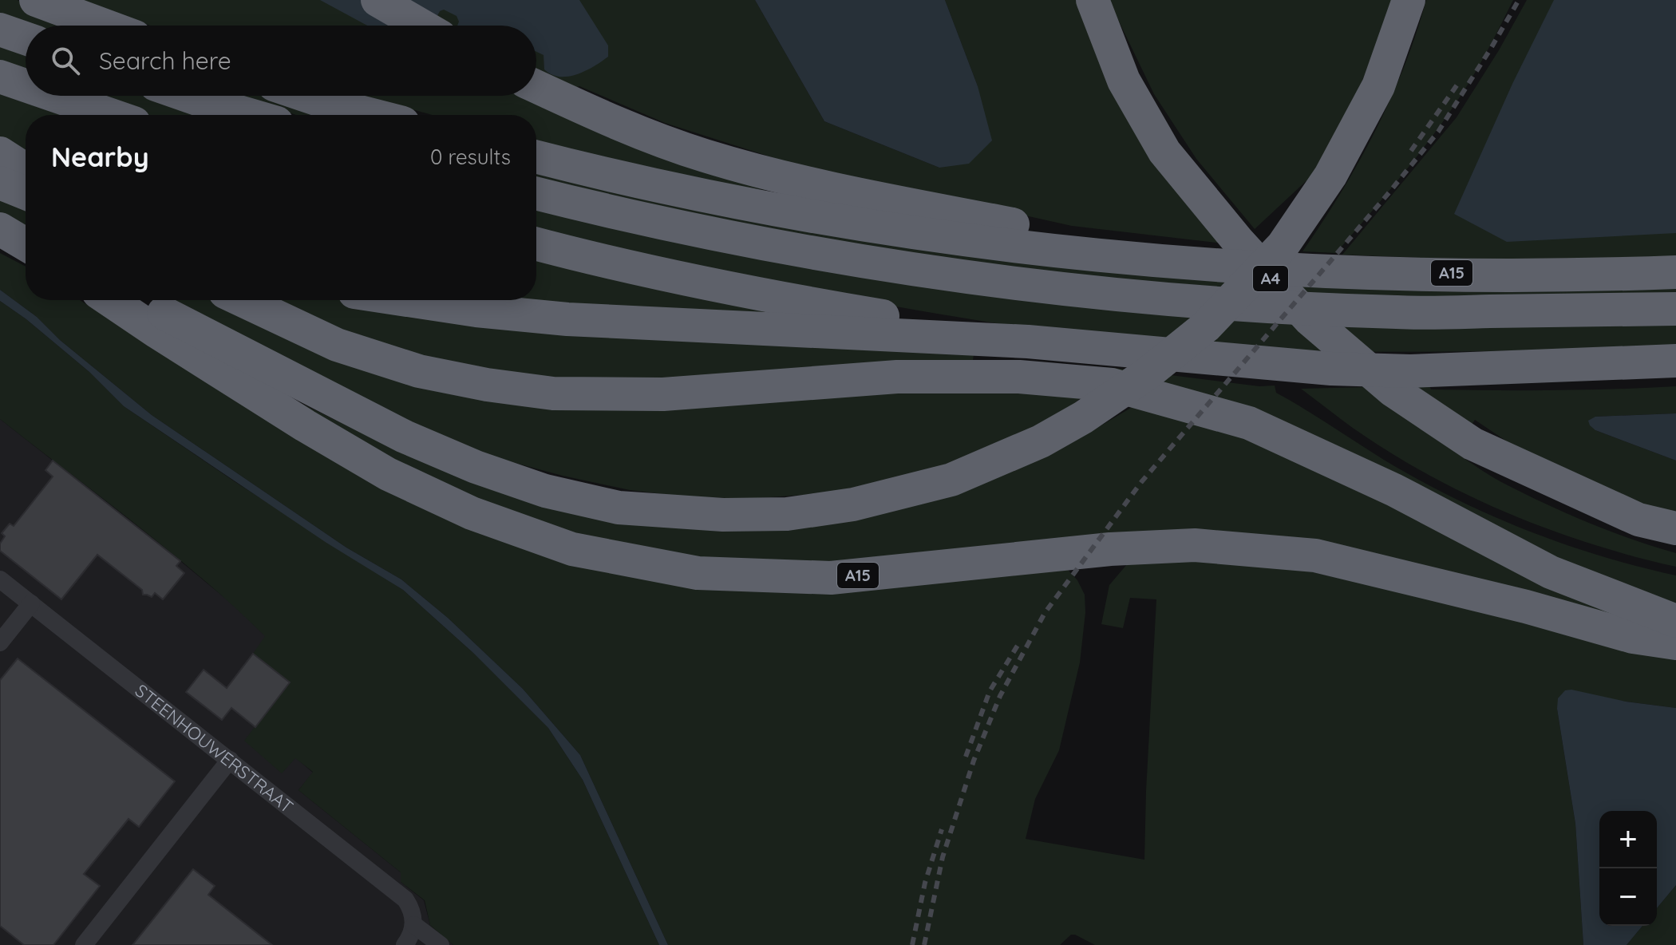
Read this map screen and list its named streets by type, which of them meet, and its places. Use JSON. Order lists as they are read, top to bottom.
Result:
{
  "streets": {
    "highway": ["A15", "A4"],
    "street": ["STEENHOUWERSTRAAT"]
  },
  "page": {
    "search": "Search here",
    "heading": ["Nearby", "0 results"],
    "map_buttons": ["+", "−"]
  }
}
